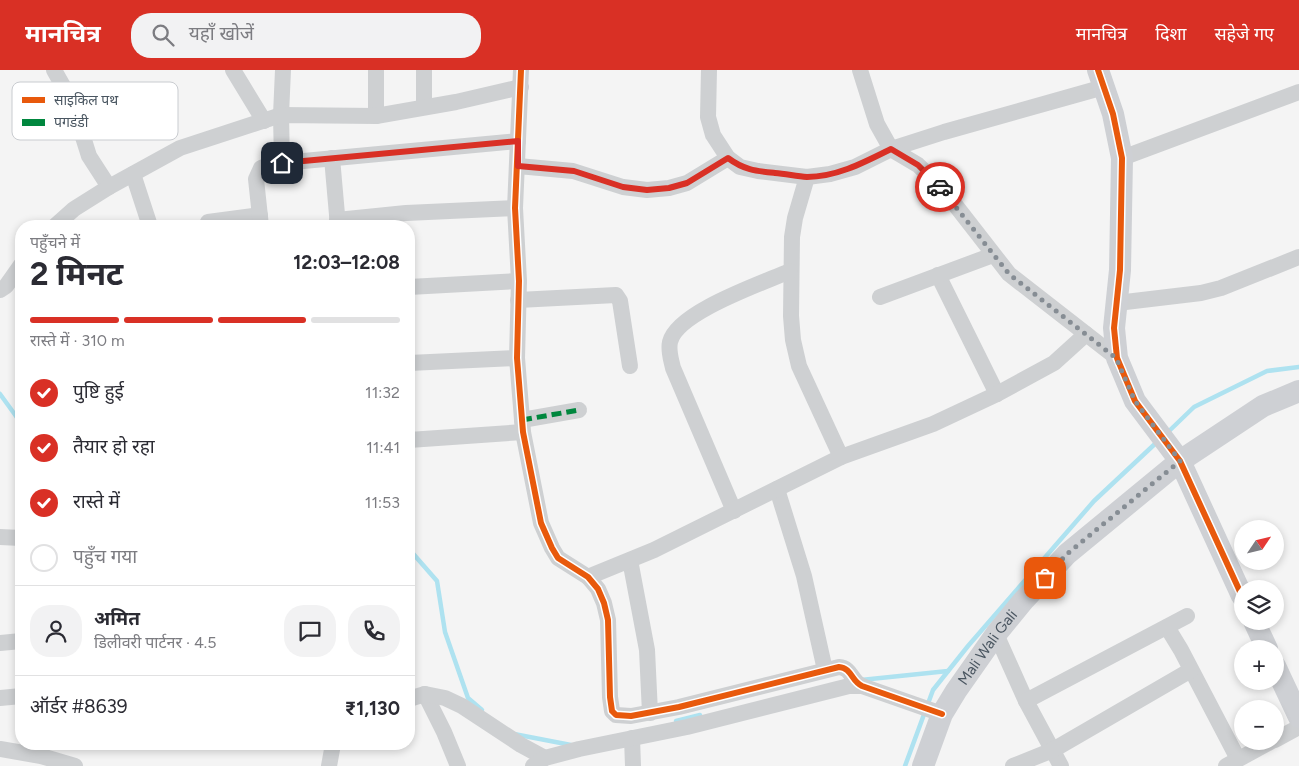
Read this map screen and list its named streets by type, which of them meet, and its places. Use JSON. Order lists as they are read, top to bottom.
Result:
{
  "streets": {
    "street": ["Mali Wali Gali"]
  },
  "legend": ["साइकिल पथ", "पगडंडी"],
  "north": "top right",
  "page": {
    "header": "मानचित्र",
    "search": "यहाँ खोजें",
    "nav": ["मानचित्र", "दिशा", "सहेजे गए"],
    "heading": ["2 मिनट", "पहुँचने में", "12:03–12:08"],
    "panel": [
      "अमित",
      "डिलीवरी पार्टनर · 4.5",
      "ऑर्डर #8639",
      "₹1,130"
    ],
    "bar": "रास्ते में · 310 m",
    "list": [
      ["पुष्टि हुई", "11:32"],
      ["तैयार हो रहा", "11:41"],
      ["रास्ते में", "11:53"],
      "पहुँच गया"
    ],
    "map_buttons": ["+", "−"]
  }
}
